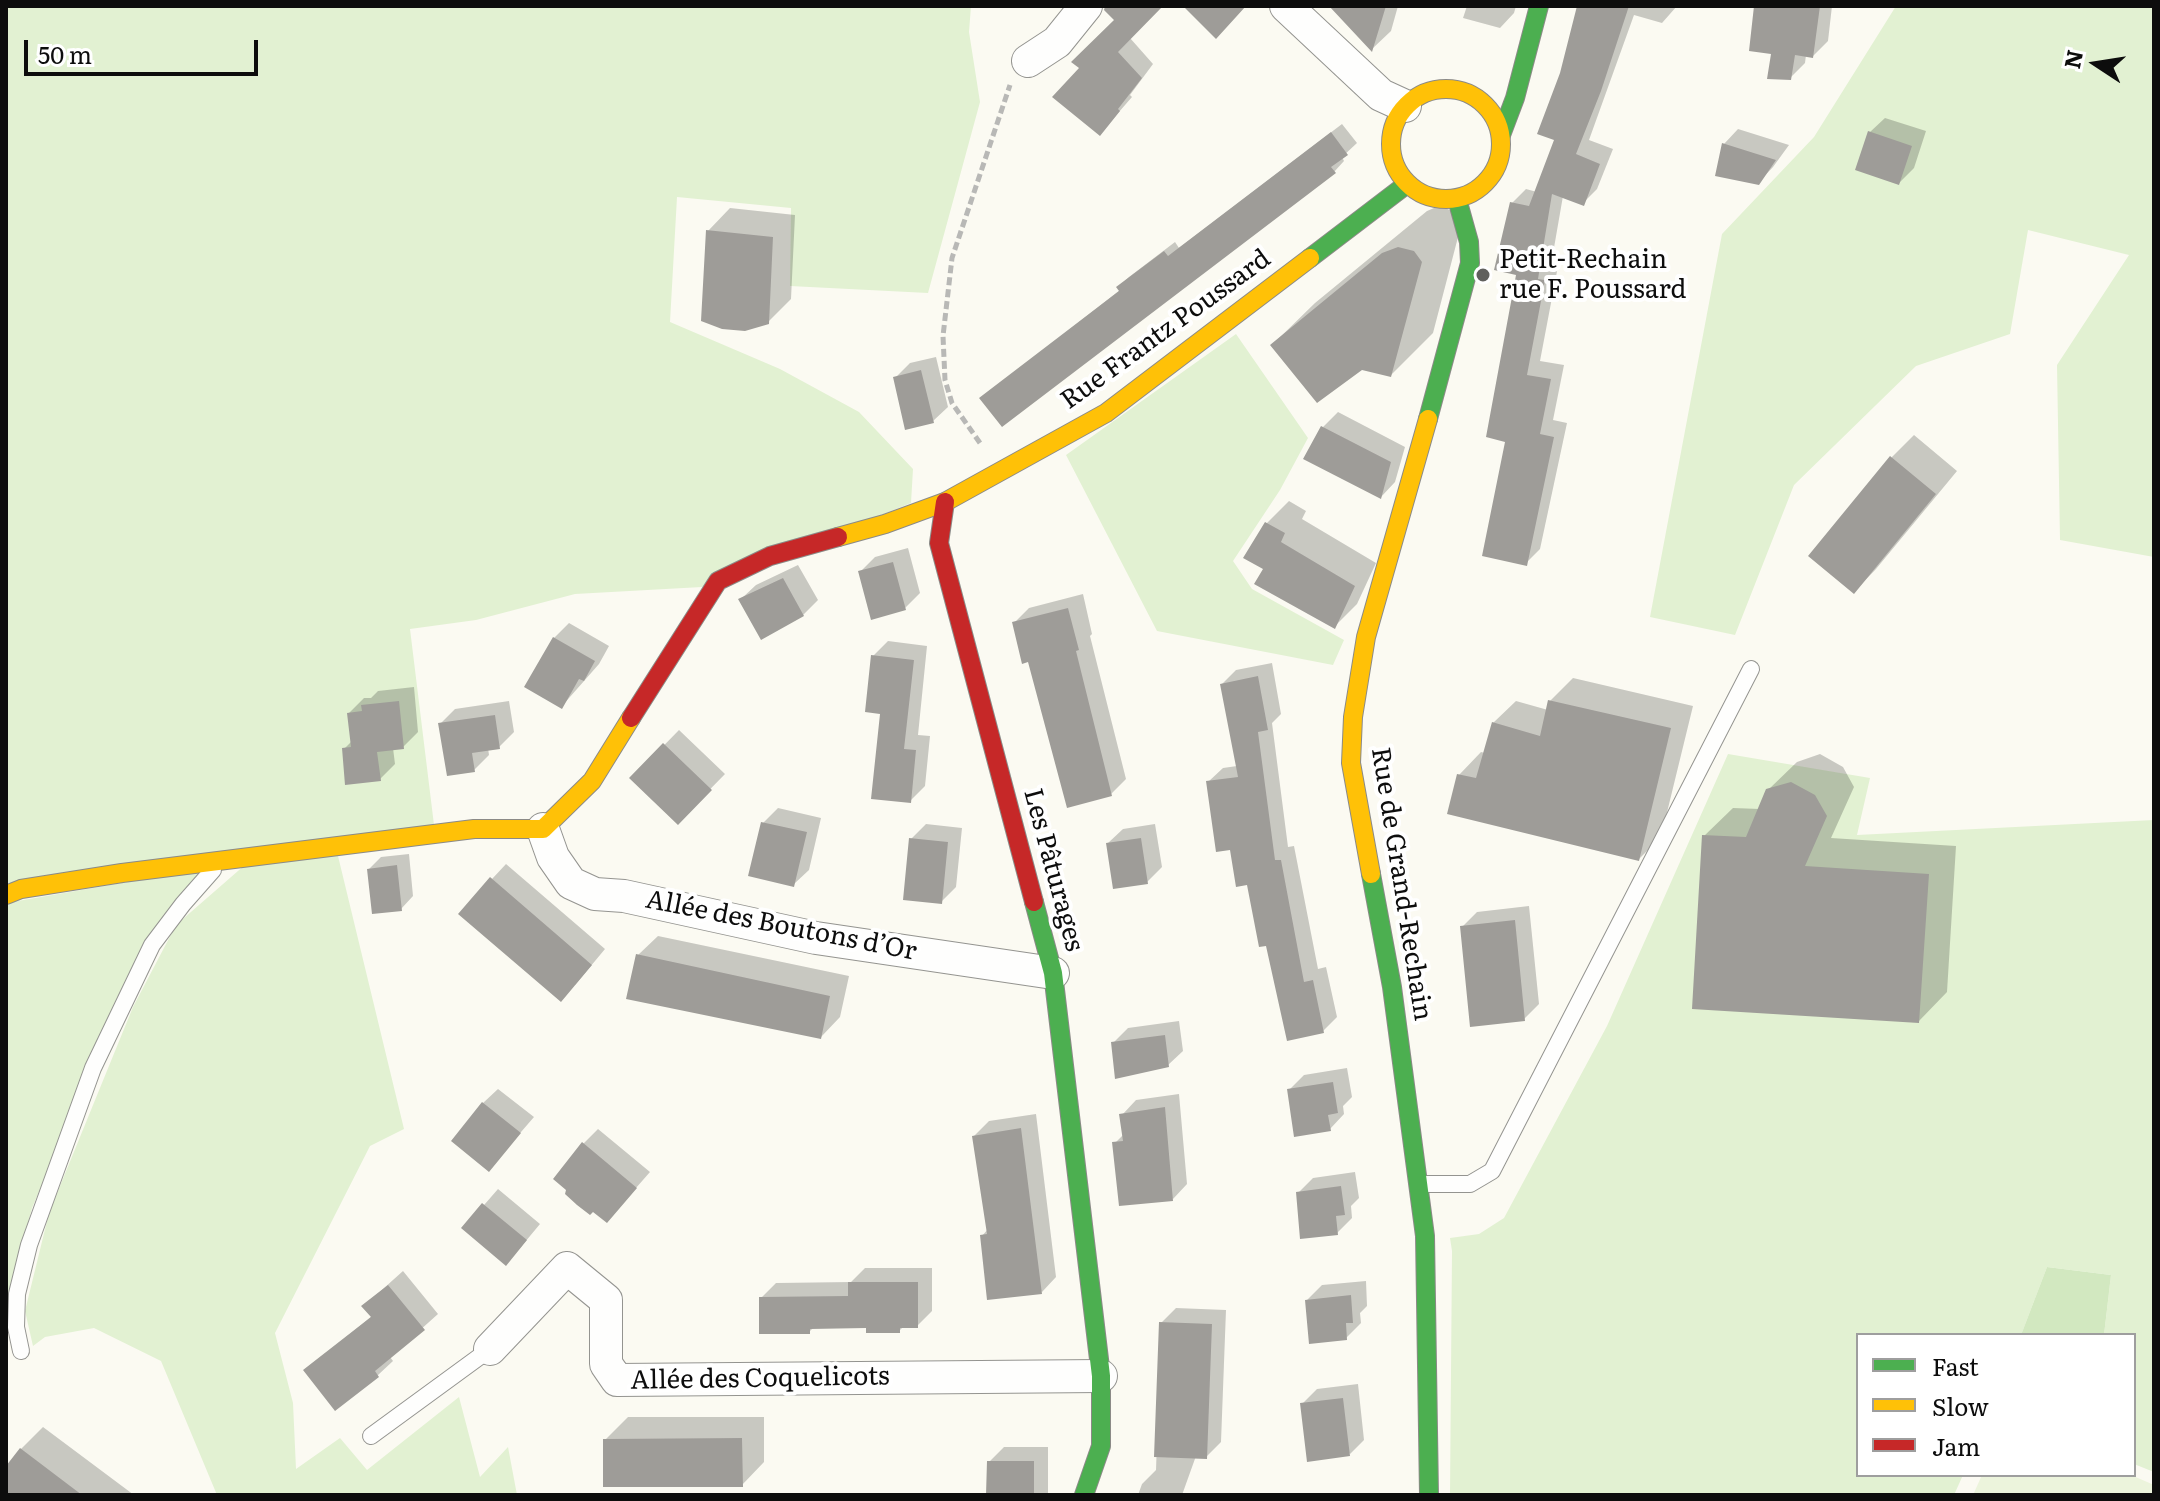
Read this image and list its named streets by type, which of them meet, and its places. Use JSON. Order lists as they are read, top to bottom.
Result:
{
  "streets": {
    "street": [
      "Rue Frantz Poussard",
      "Les Pâturages",
      "Rue de Grand-Rechain",
      "Allée des Boutons d’Or",
      "Allée des Coquelicots"
    ]
  },
  "crossings": [
    ["Rue Frantz Poussard", "Les Pâturages"],
    ["Rue Frantz Poussard", "Rue de Grand-Rechain"],
    ["Les Pâturages", "Allée des Boutons d’Or"],
    ["Les Pâturages", "Allée des Coquelicots"]
  ],
  "places": ["Petit-Rechain rue F. Poussard"],
  "legend": ["Fast", "Slow", "Jam"],
  "scale_bar": "50 m",
  "north": "left"
}
